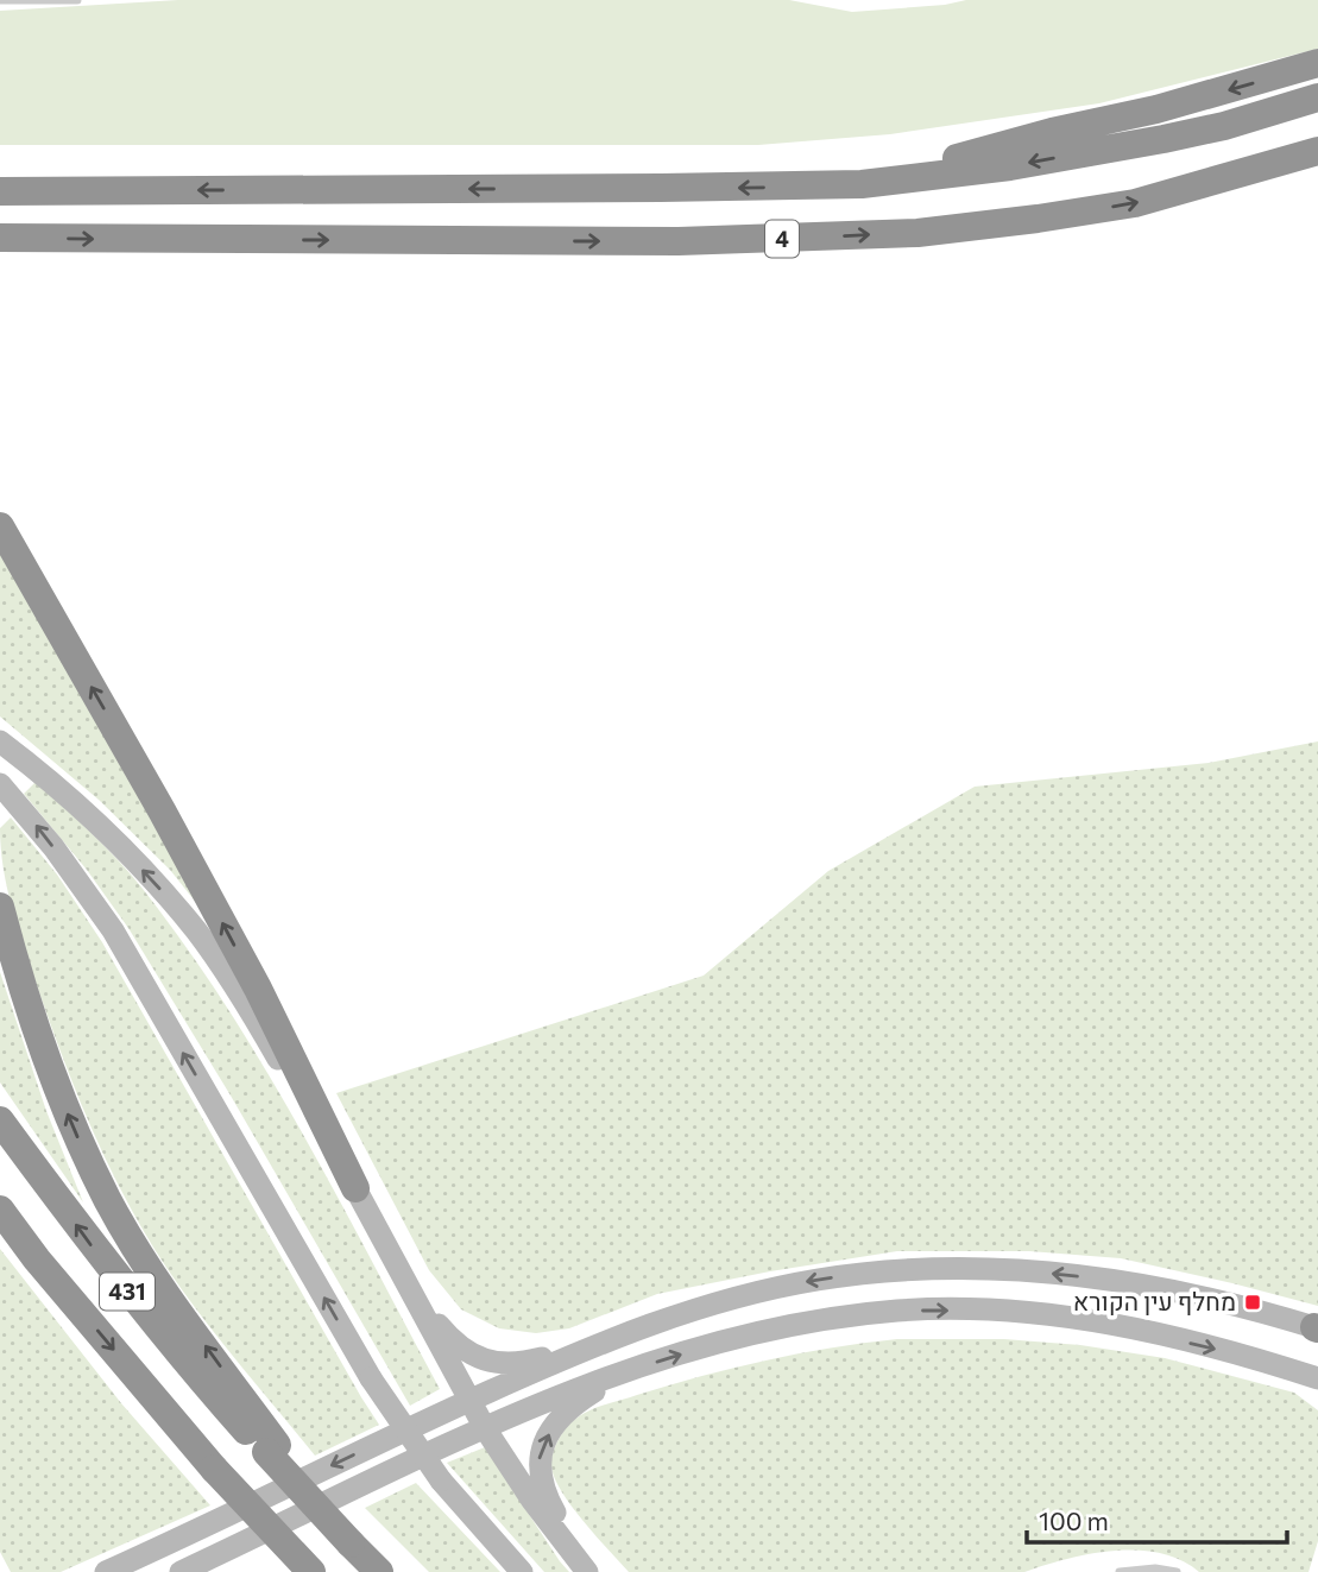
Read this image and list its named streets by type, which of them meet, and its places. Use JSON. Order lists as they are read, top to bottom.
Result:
{
  "streets": {
    "highway": ["4", "431"]
  },
  "places": {
    "transit": ["מחלף עין הקורא"]
  },
  "scale_bar": "100 m"
}
